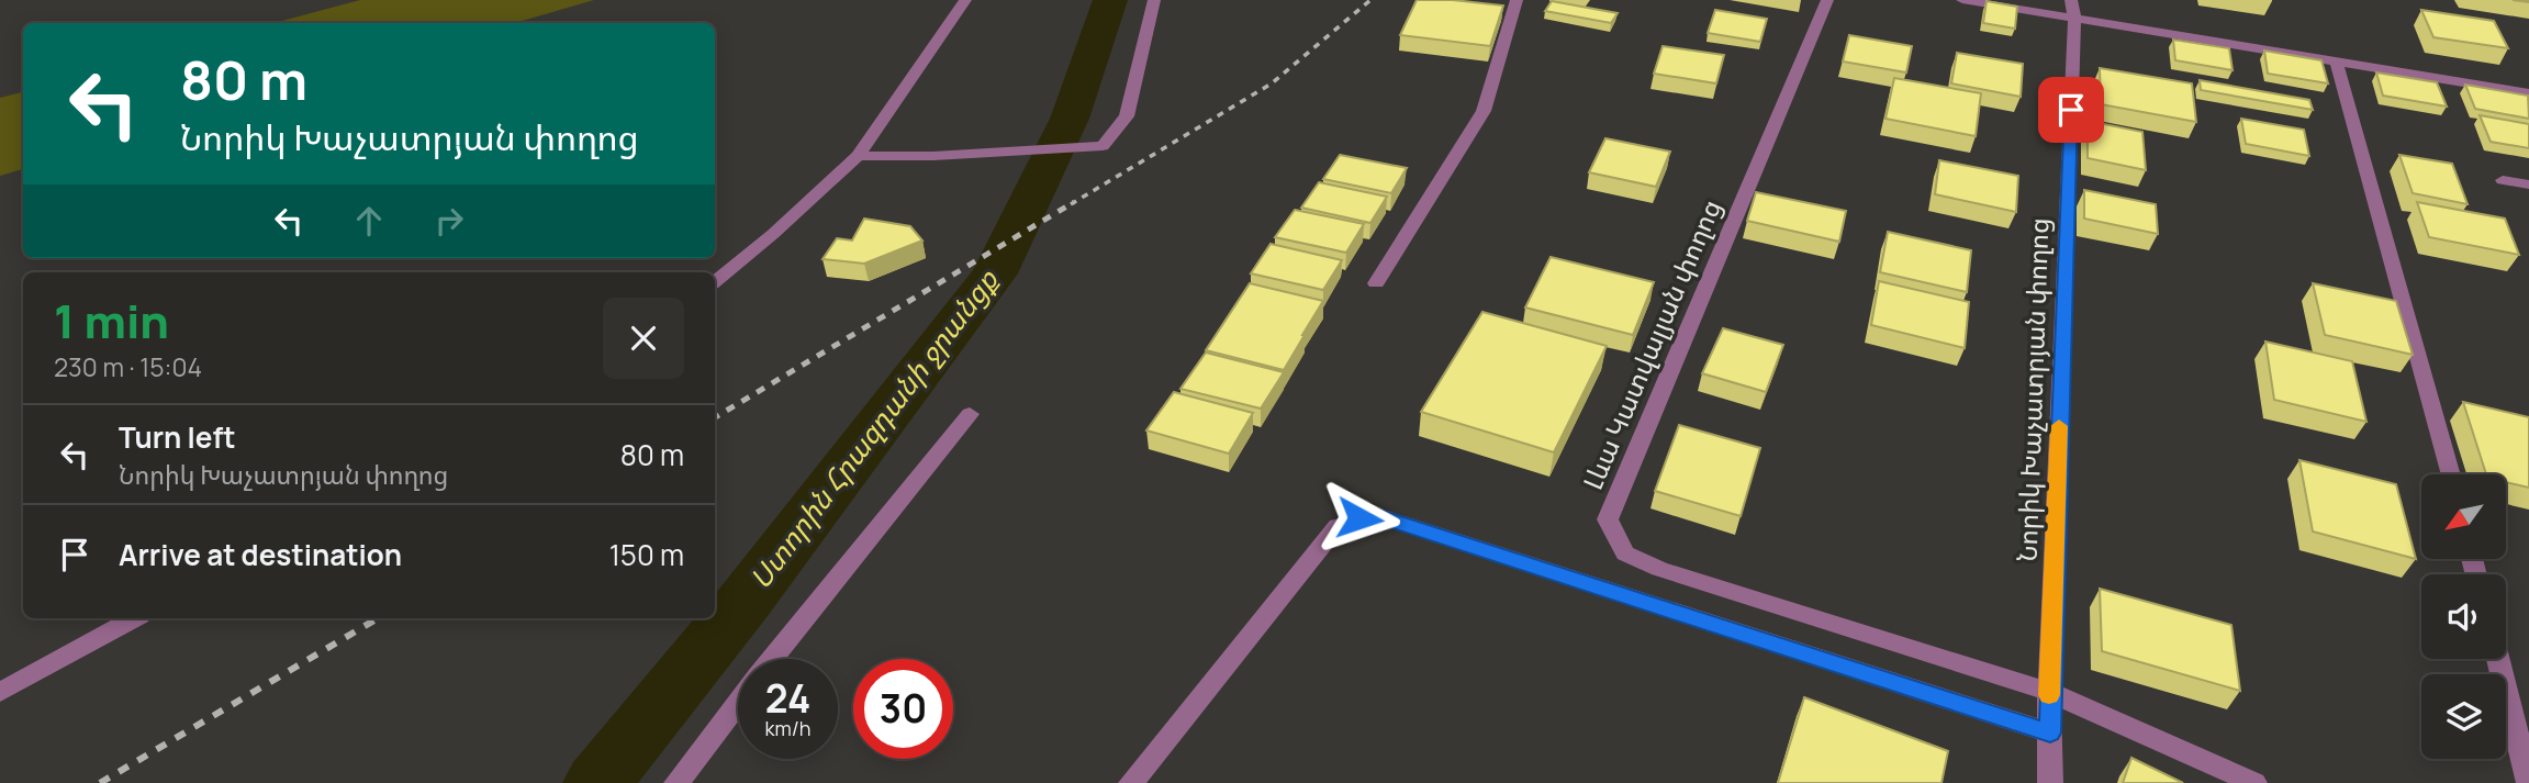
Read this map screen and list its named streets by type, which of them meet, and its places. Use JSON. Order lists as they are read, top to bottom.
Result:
{
  "streets": {
    "street": ["Լևա Կատվալյան փողոց", "Նորիկ Խաչատրյան փողոց"]
  },
  "crossings": [
    ["Լևա Կատվալյան փողոց", "Նորիկ Խաչատրյան փողոց"]
  ],
  "water": ["Ստորին Հրազդանի ջրանցք"],
  "north": "bottom left",
  "page": {
    "turn": ["80 m", "Նորիկ Խաչատրյան փողոց"],
    "heading": ["1 min", "230 m · 15:04"],
    "list": [
      {
        "name": "Turn left",
        "note": "Նորիկ Խաչատրյան փողոց",
        "value": "80 m"
      },
      {
        "name": "Arrive at destination",
        "value": "150 m"
      }
    ],
    "speed": "24 km/h",
    "limit": "30"
  }
}
